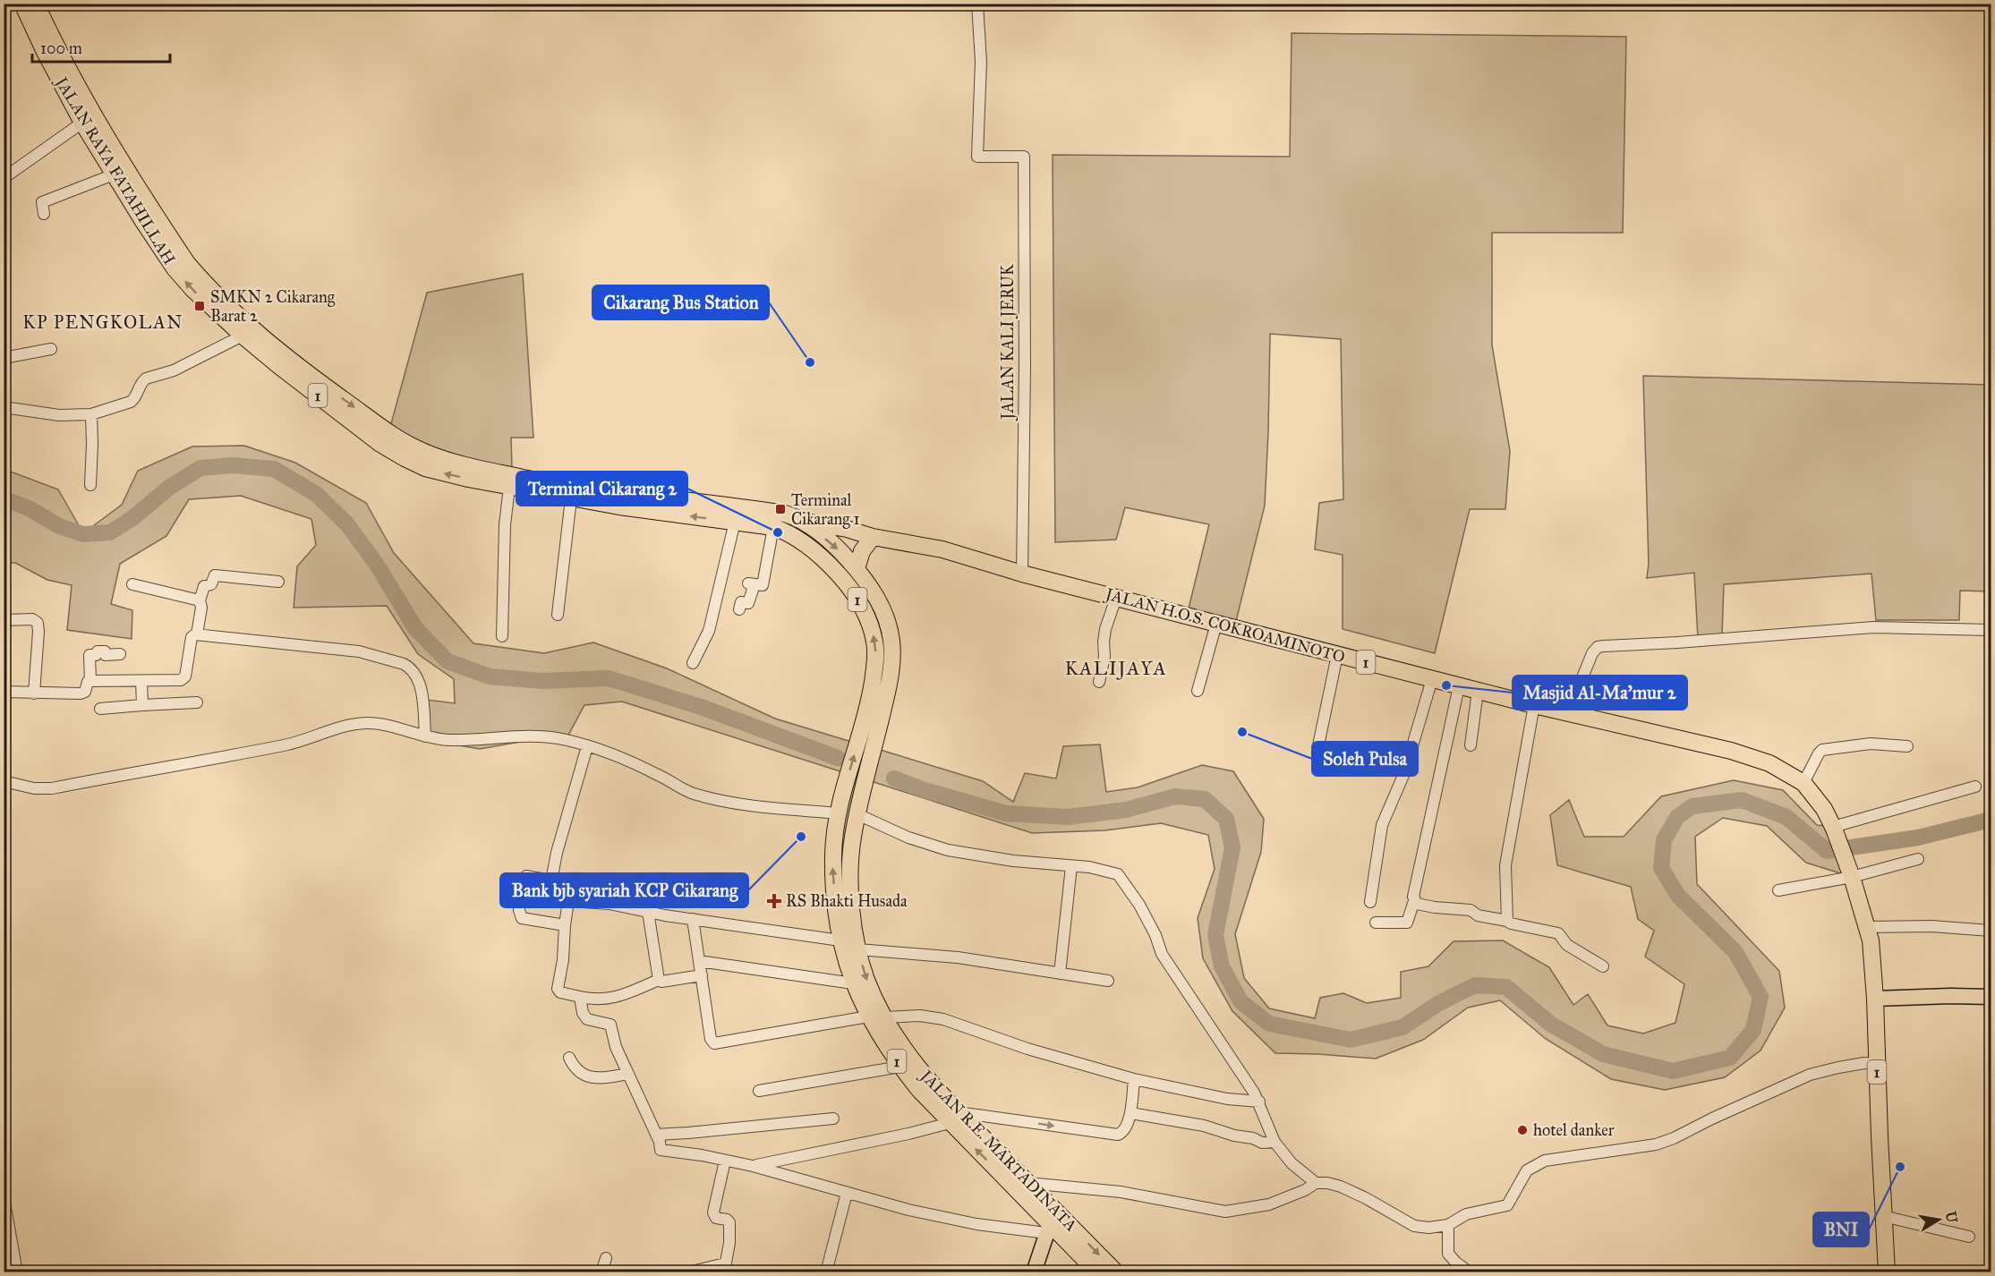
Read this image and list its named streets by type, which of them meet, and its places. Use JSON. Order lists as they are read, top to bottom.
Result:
{
  "streets": {
    "highway": [
      "JALAN RAYA FATAHILLAH",
      "1",
      "JALAN H.O.S. COKROAMINOTO",
      "JALAN R.E. MARTADINATA"
    ],
    "street": ["JALAN KALI JERUK"]
  },
  "crossings": [
    ["JALAN RAYA FATAHILLAH", "JALAN H.O.S. COKROAMINOTO"],
    ["JALAN RAYA FATAHILLAH", "JALAN R.E. MARTADINATA"],
    ["JALAN KALI JERUK", "JALAN H.O.S. COKROAMINOTO"],
    ["1", "JALAN H.O.S. COKROAMINOTO"],
    ["1", "JALAN R.E. MARTADINATA"],
    ["JALAN H.O.S. COKROAMINOTO", "JALAN R.E. MARTADINATA"]
  ],
  "districts": ["KP PENGKOLAN", "KALIJAYA"],
  "places": {
    "transit": ["SMKN 2 Cikarang Barat 2", "Terminal Cikarang 1"],
    "other": [
      "Cikarang Bus Station",
      "Terminal Cikarang 2",
      "Masjid Al-Ma'mur 2",
      "Soleh Pulsa",
      "Bank bjb syariah KCP Cikarang",
      "hotel danker",
      "BNI"
    ],
    "health": ["RS Bhakti Husada"]
  },
  "scale_bar": "100 m",
  "north": "right"
}
